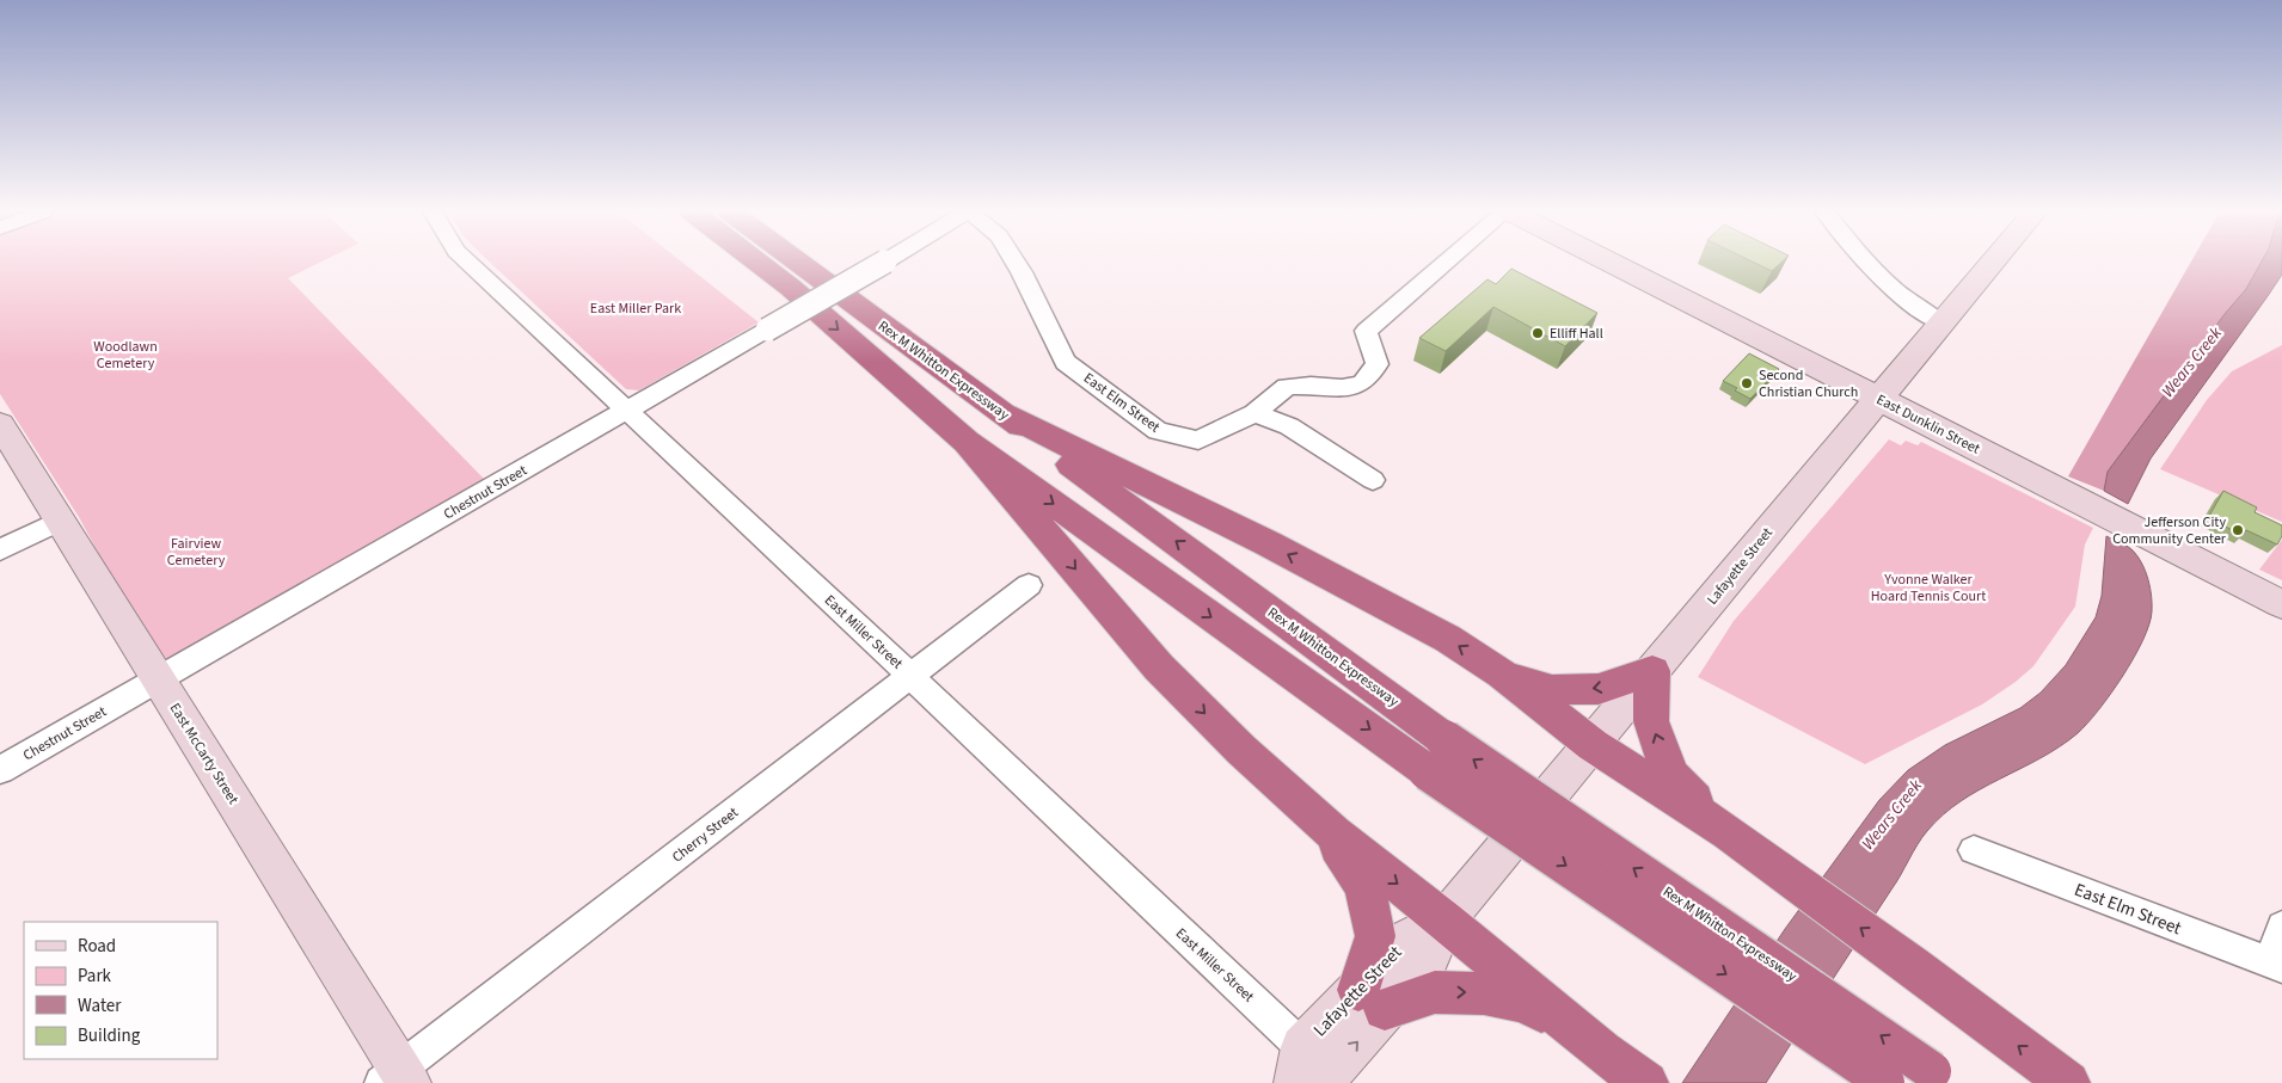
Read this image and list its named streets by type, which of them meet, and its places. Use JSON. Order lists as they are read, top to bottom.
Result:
{
  "streets": {
    "highway": ["Rex M Whitton Expressway"],
    "main road": ["East Dunklin Street", "Lafayette Street", "East McCarty Street"],
    "street": [
      "East Elm Street",
      "Chestnut Street",
      "East Miller Street",
      "Cherry Street"
    ]
  },
  "crossings": [
    ["East Dunklin Street", "Lafayette Street"],
    ["Chestnut Street", "East Miller Street"],
    ["Chestnut Street", "East McCarty Street"],
    ["Lafayette Street", "East Miller Street"],
    ["East Miller Street", "Cherry Street"],
    ["East McCarty Street", "Cherry Street"]
  ],
  "water": ["Wears Creek"],
  "parks": [
    "East Miller Park",
    "Woodlawn Cemetery",
    "Fairview Cemetery",
    "Yvonne Walker Hoard Tennis Court"
  ],
  "places": ["Elliff Hall", "Second Christian Church", "Jefferson City Community Center"],
  "legend": [
    "Road",
    "Park",
    "Water",
    "Building"
  ]
}
